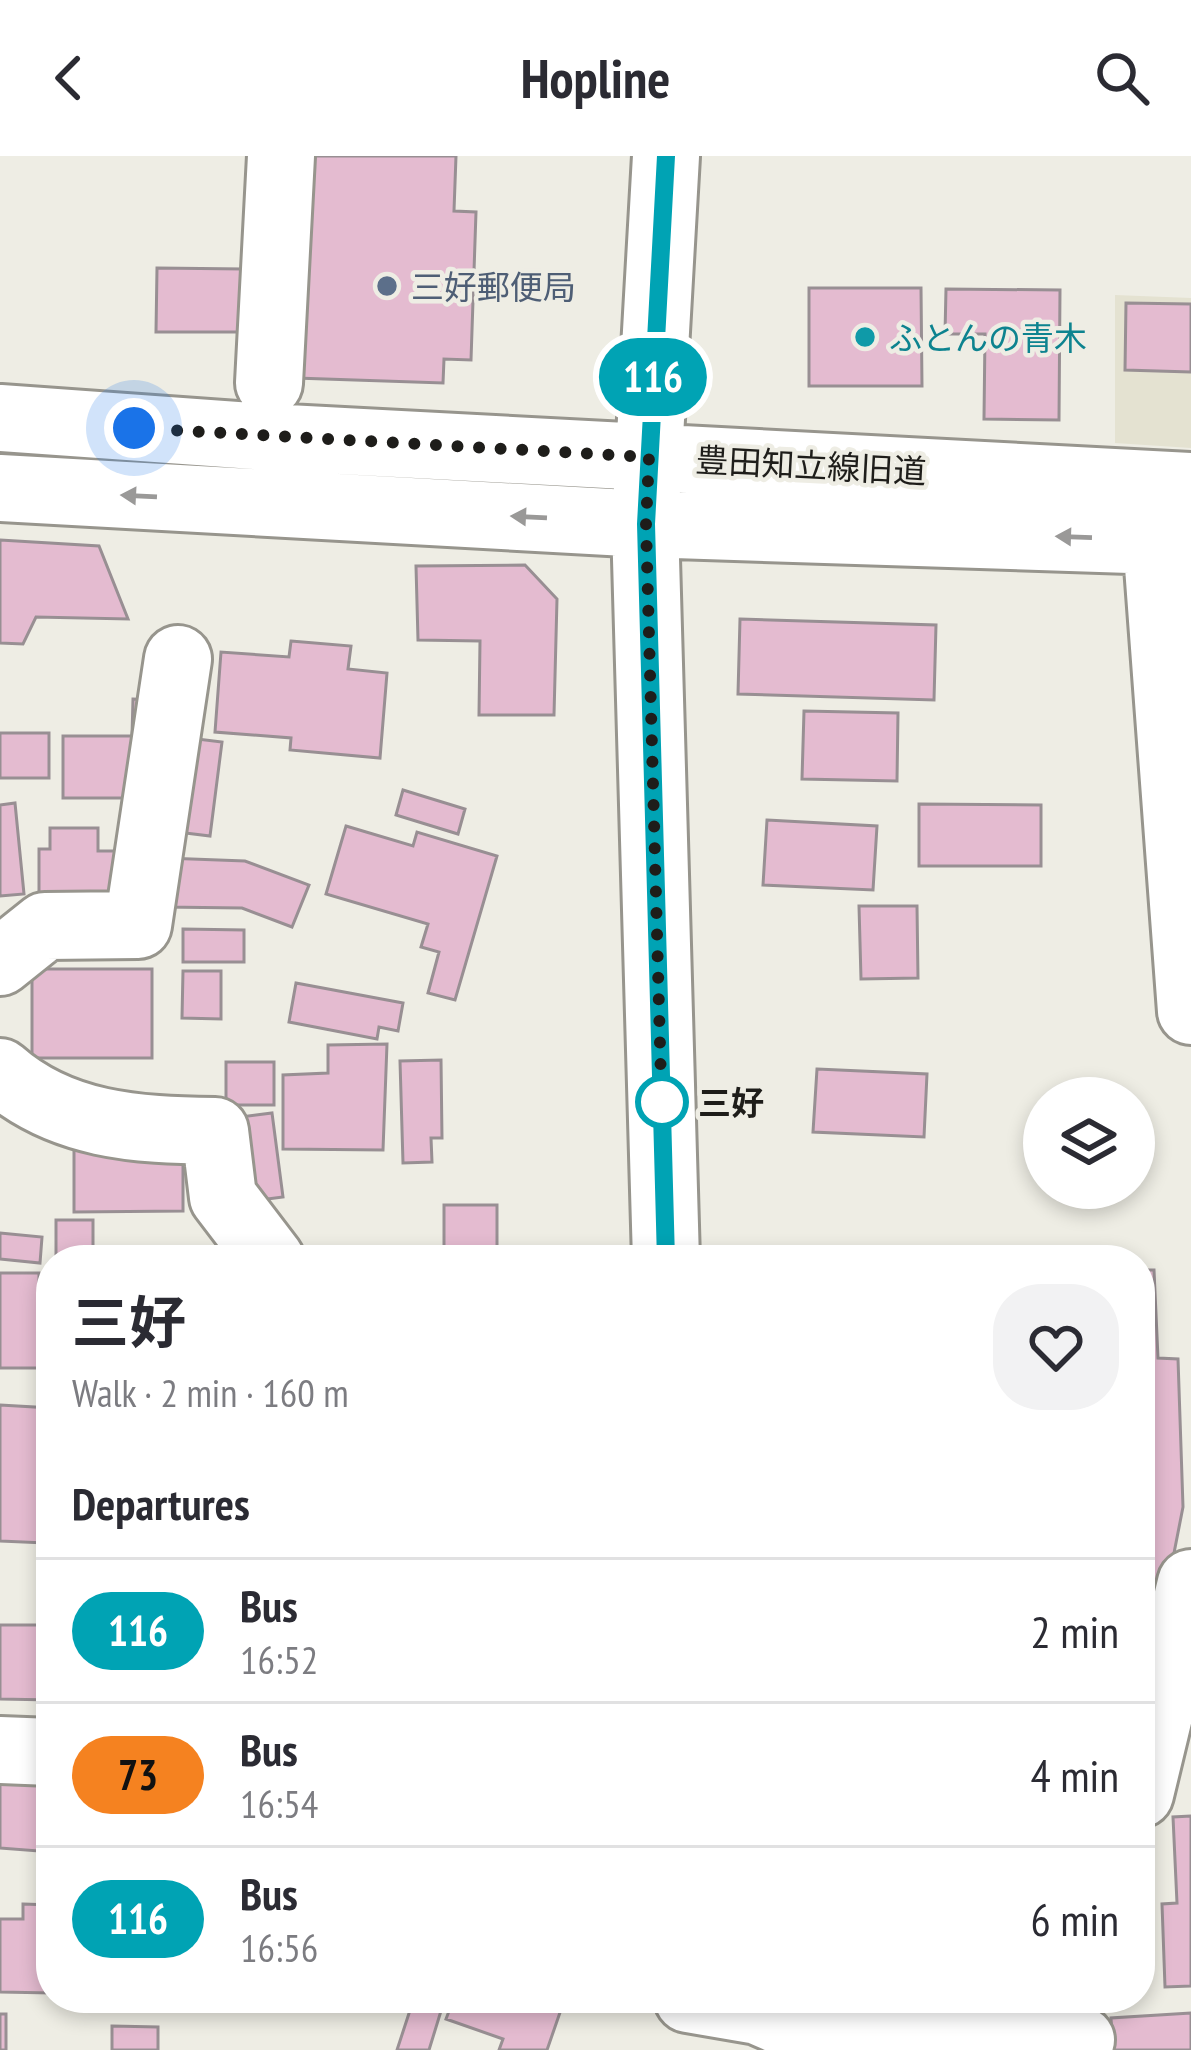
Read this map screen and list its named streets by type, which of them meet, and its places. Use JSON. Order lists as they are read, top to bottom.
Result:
{
  "streets": {
    "street": ["豊田知立線旧道"]
  },
  "places": ["三好郵便局", "ふとんの青木", "三好"],
  "lines": ["bus line 116"],
  "page": {
    "header": "Hopline",
    "on_map": "116",
    "heading": [
      ["三好", "Walk · 2 min · 160 m"],
      "Departures"
    ],
    "list": [
      {
        "mark": "116",
        "name": "Bus",
        "note": "16:52",
        "value": "2 min"
      },
      {
        "mark": "73",
        "name": "Bus",
        "note": "16:54",
        "value": "4 min"
      },
      {
        "mark": "116",
        "name": "Bus",
        "note": "16:56",
        "value": "6 min"
      }
    ]
  }
}
